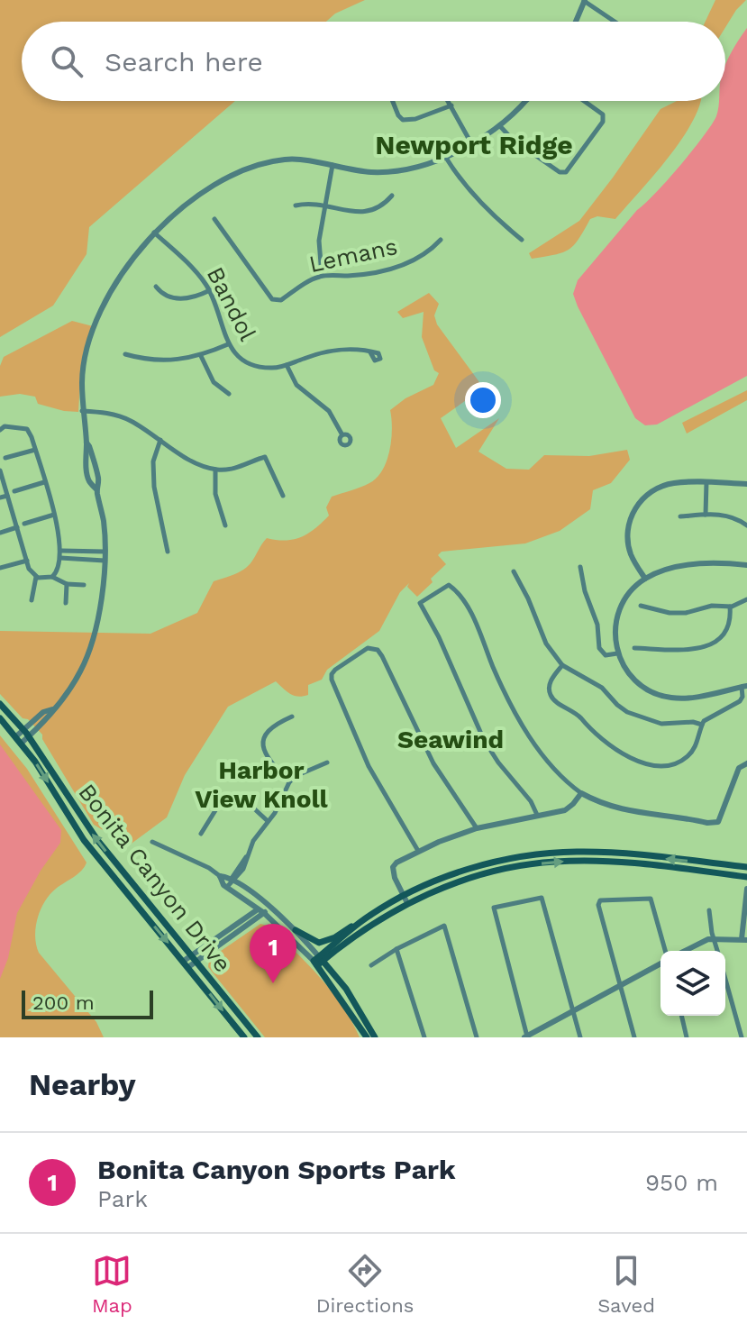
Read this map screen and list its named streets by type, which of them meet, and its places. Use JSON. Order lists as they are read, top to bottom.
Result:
{
  "streets": {
    "main road": ["Bonita Canyon Drive"],
    "street": ["Lemans", "Bandol"]
  },
  "districts": ["Newport Ridge", "Seawind", "Harbor View Knoll"],
  "scale_bar": "200 m",
  "page": {
    "search": "Search here",
    "pins": "1",
    "scale": "200 m",
    "heading": "Nearby",
    "list": [
      {
        "mark": "1",
        "name": "Bonita Canyon Sports Park",
        "note": "Park",
        "value": "950 m"
      }
    ],
    "nav": ["Map", "Directions", "Saved"]
  }
}
